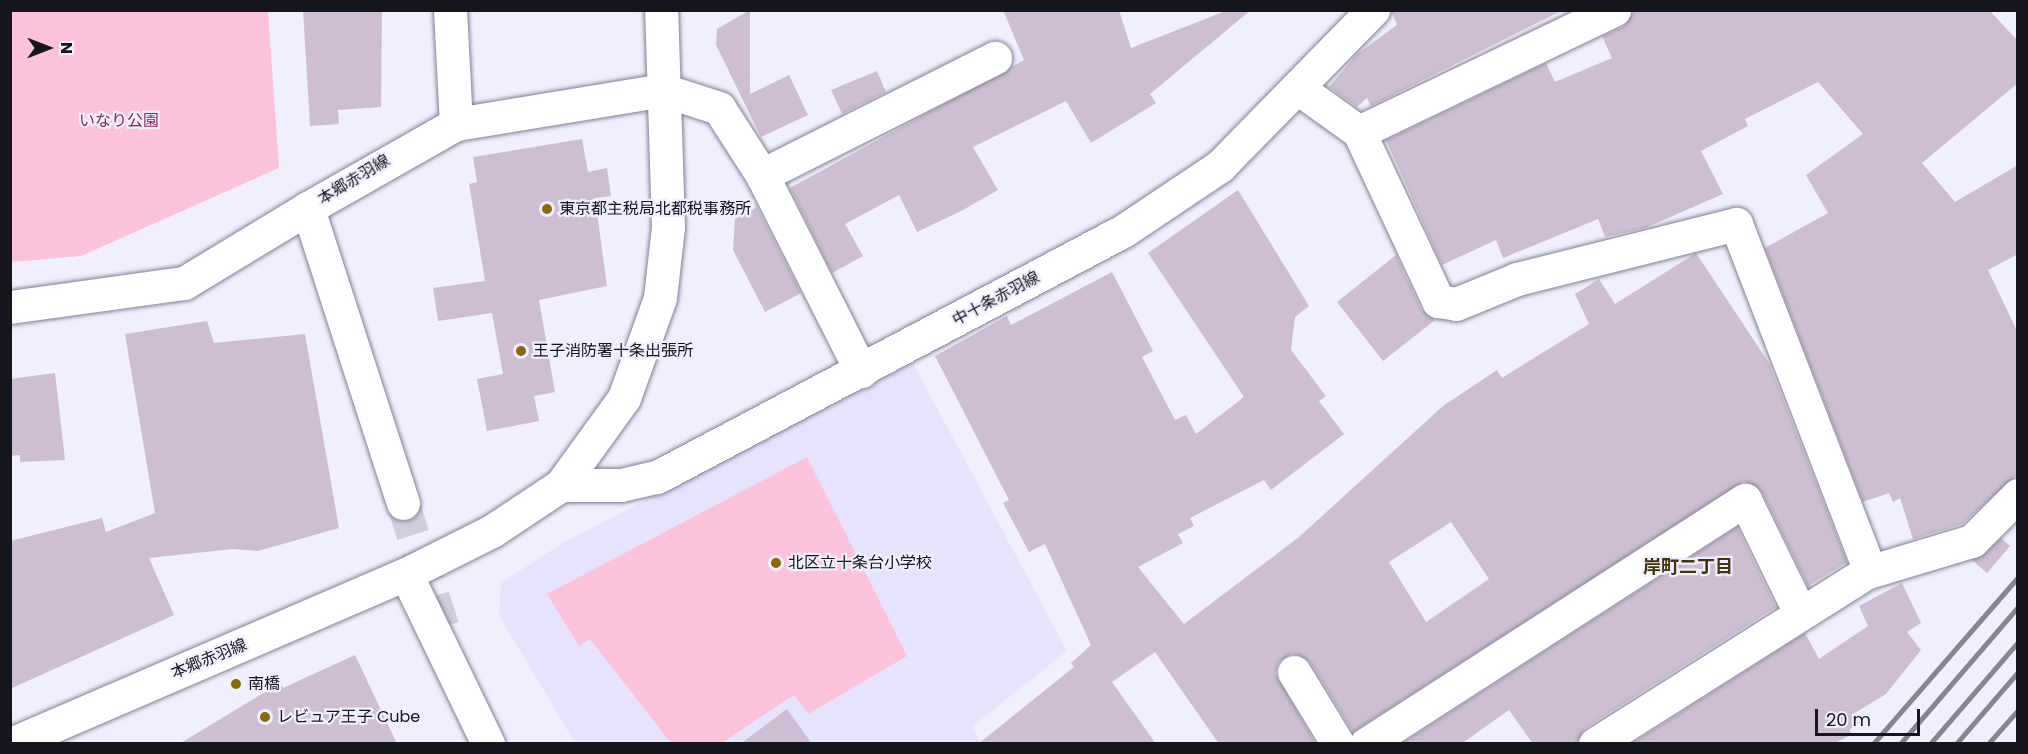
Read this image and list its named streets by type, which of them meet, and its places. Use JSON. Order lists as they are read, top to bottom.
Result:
{
  "streets": {
    "street": ["本郷赤羽線", "中十条赤羽線"]
  },
  "crossings": [
    ["本郷赤羽線", "中十条赤羽線"]
  ],
  "districts": ["岸町二丁目"],
  "parks": ["いなり公園"],
  "places": [
    "東京都主税局北都税事務所",
    "王子消防署十条出張所",
    "北区立十条台小学校",
    "南橋",
    "レビュア王子 Cube"
  ],
  "scale_bar": "20 m",
  "north": "right"
}
